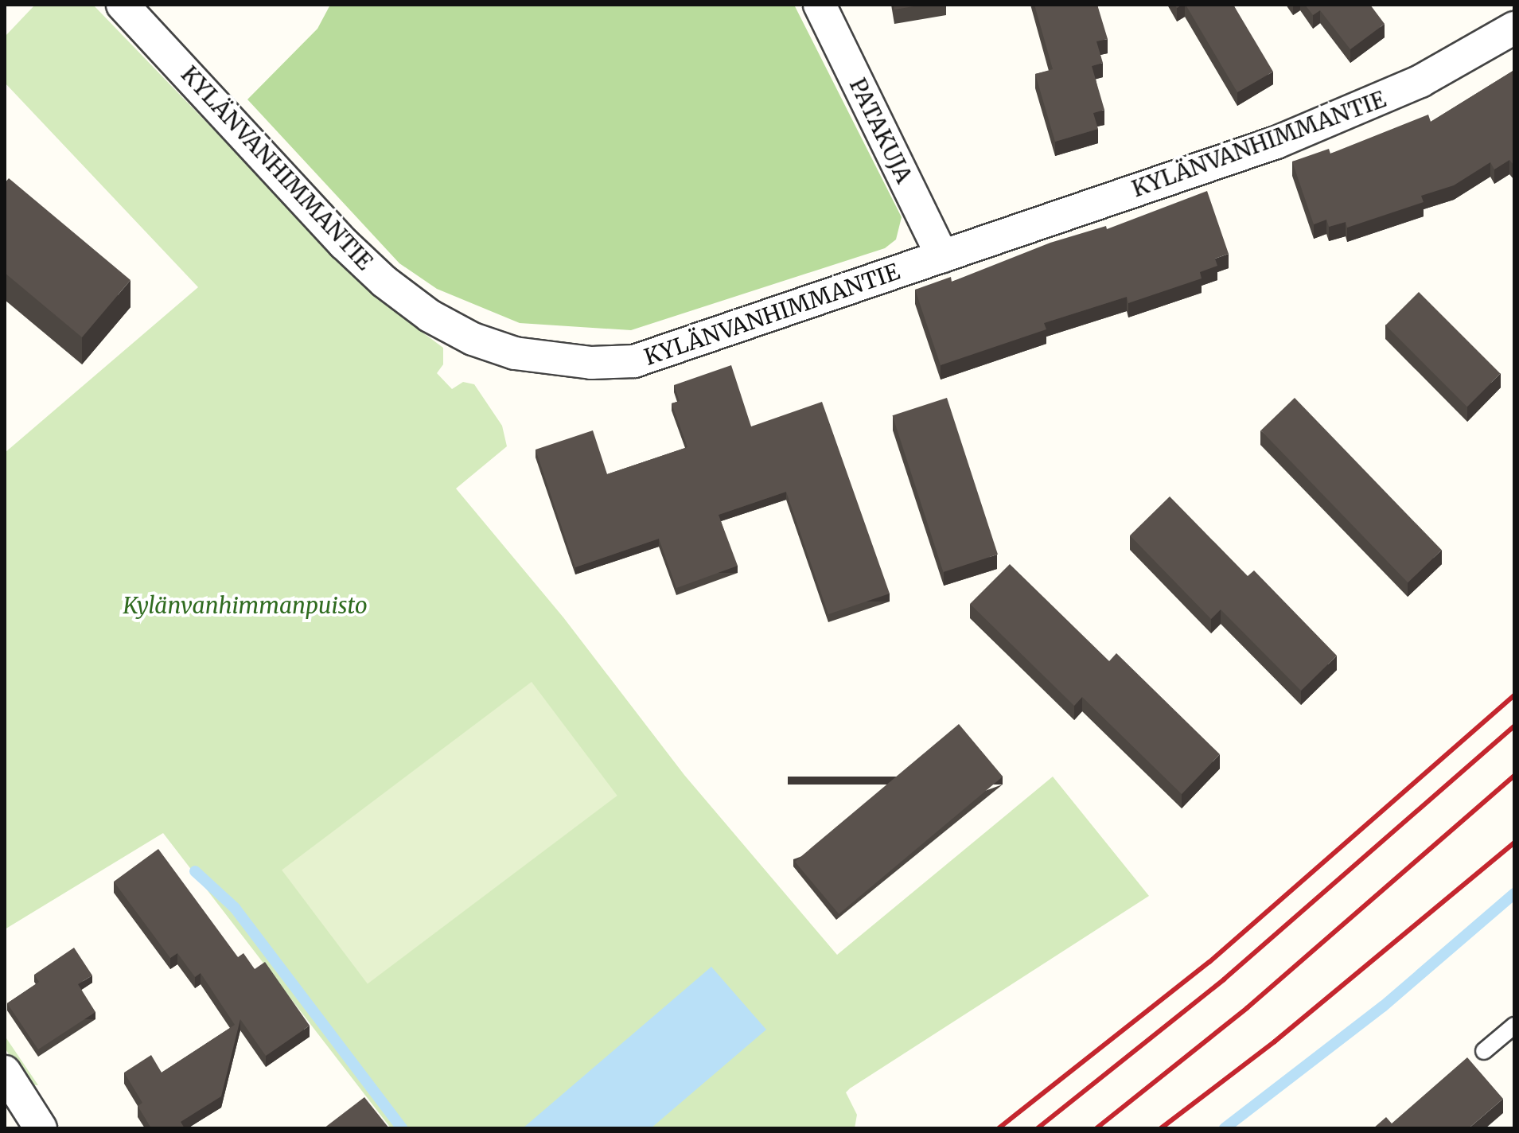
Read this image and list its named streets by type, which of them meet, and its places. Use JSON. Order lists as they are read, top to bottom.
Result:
{
  "streets": {
    "street": ["PATAKUJA", "KYLÄNVANHIMMANTIE"]
  },
  "crossings": [
    ["PATAKUJA", "KYLÄNVANHIMMANTIE"]
  ],
  "parks": ["Kylänvanhimmanpuisto"]
}
